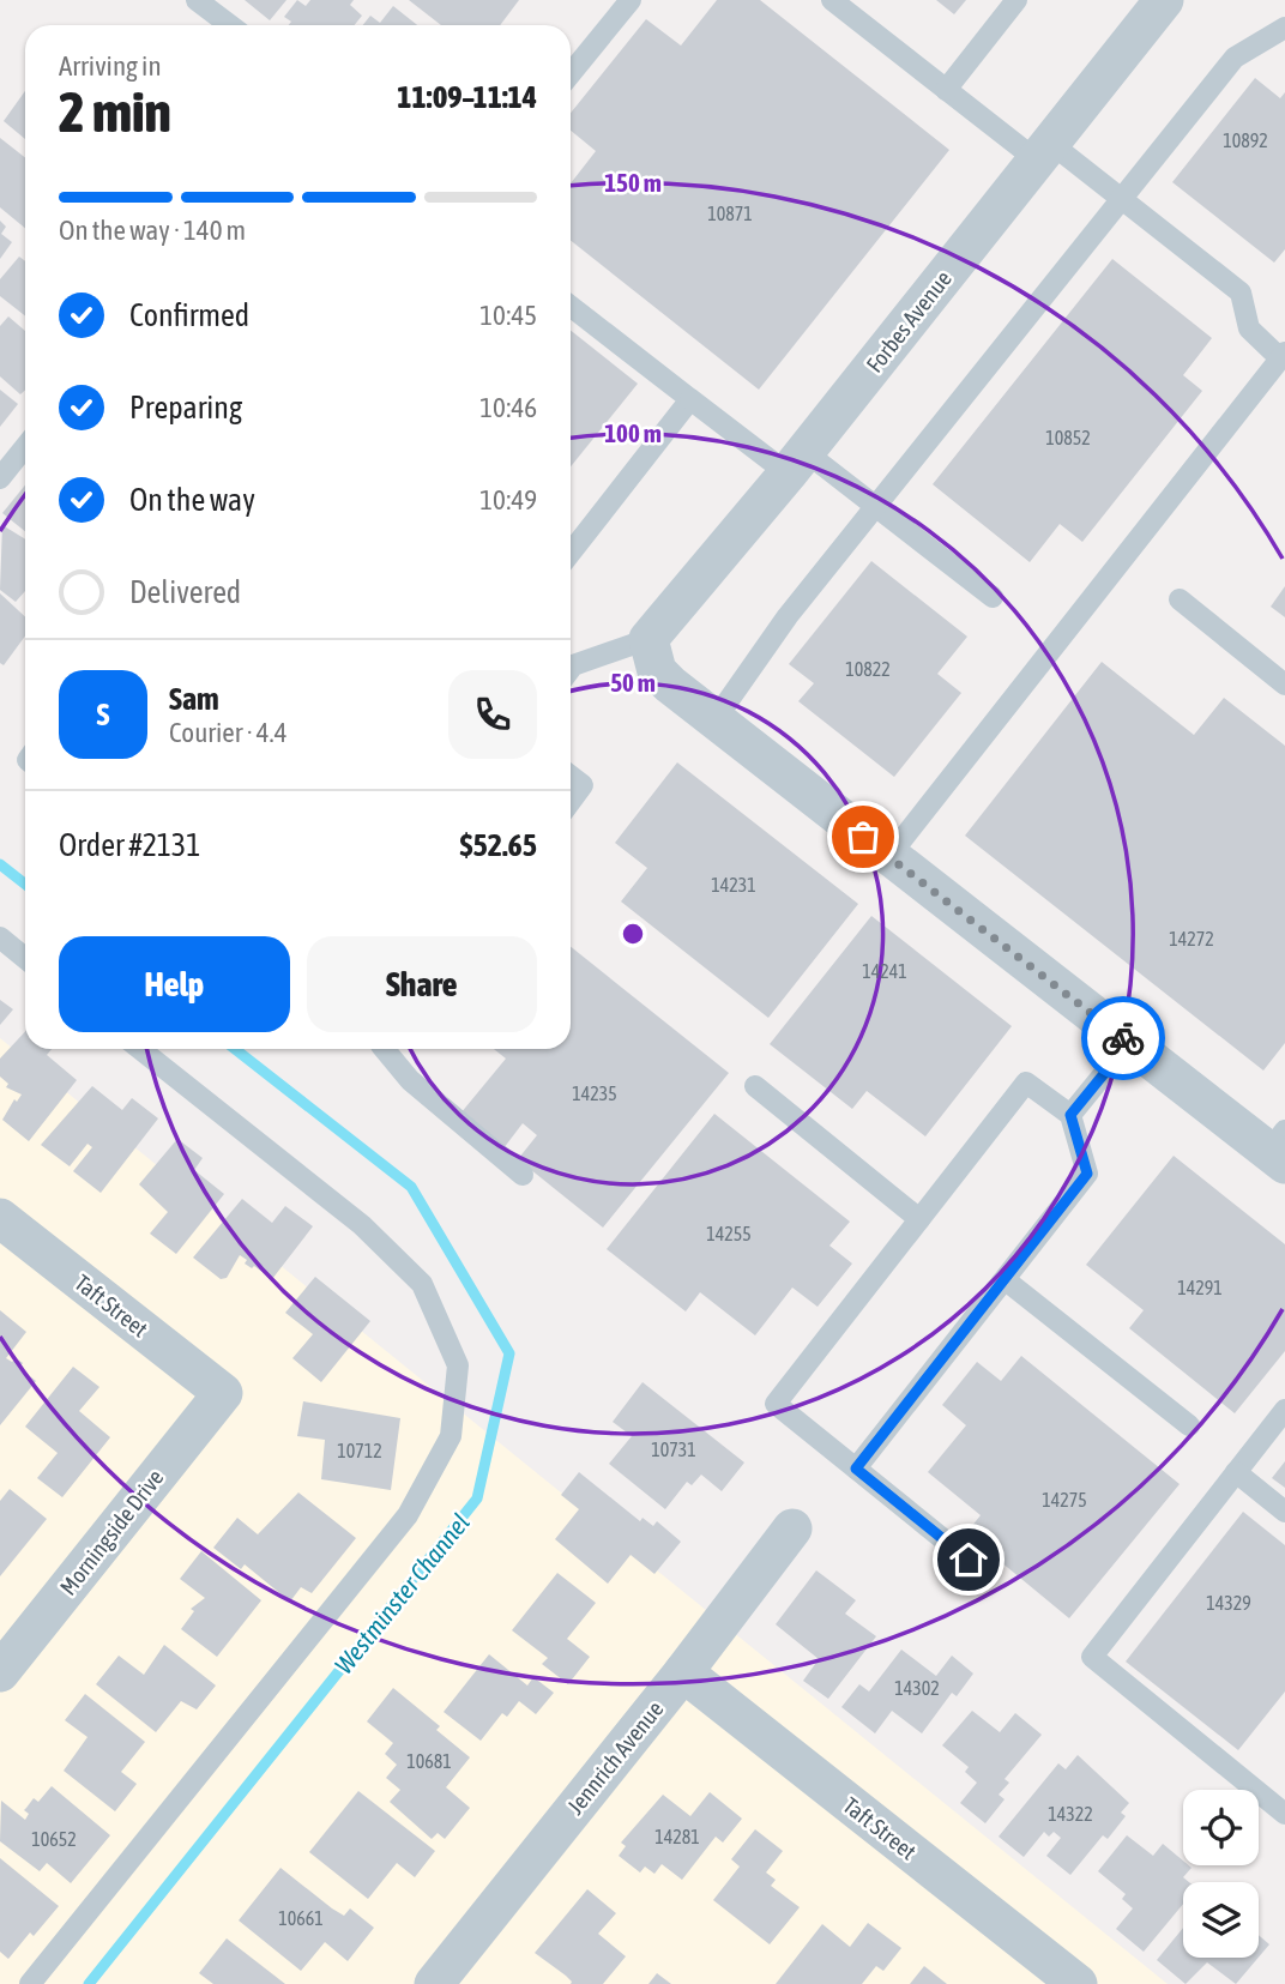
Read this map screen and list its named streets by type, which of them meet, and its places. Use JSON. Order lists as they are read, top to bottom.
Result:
{
  "streets": {
    "street": [
      "Forbes Avenue",
      "Taft Street",
      "Morningside Drive",
      "Jennrich Avenue"
    ]
  },
  "crossings": [
    ["Taft Street", "Morningside Drive"],
    ["Taft Street", "Jennrich Avenue"]
  ],
  "water": ["Westminster Channel"],
  "house_numbers": [
    "10892",
    "10871",
    "10852",
    "10822",
    "14231",
    "14272",
    "14241",
    "14235",
    "14255",
    "14291",
    "10731",
    "10712",
    "14275",
    "14329",
    "14302",
    "10681",
    "14322",
    "14281",
    "10652",
    "10661"
  ],
  "page": {
    "heading": ["2 min", "Arriving in", "11:09–11:14"],
    "panel": [
      "Sam",
      "Courier · 4.4",
      "Order #2131",
      "$52.65"
    ],
    "bar": "On the way · 140 m",
    "list": [
      ["Confirmed", "10:45"],
      ["Preparing", "10:46"],
      ["On the way", "10:49"],
      "Delivered"
    ],
    "round": "S",
    "buttons": ["Help", "Share"]
  },
  "rings": ["150 m", "100 m", "50 m"]
}
